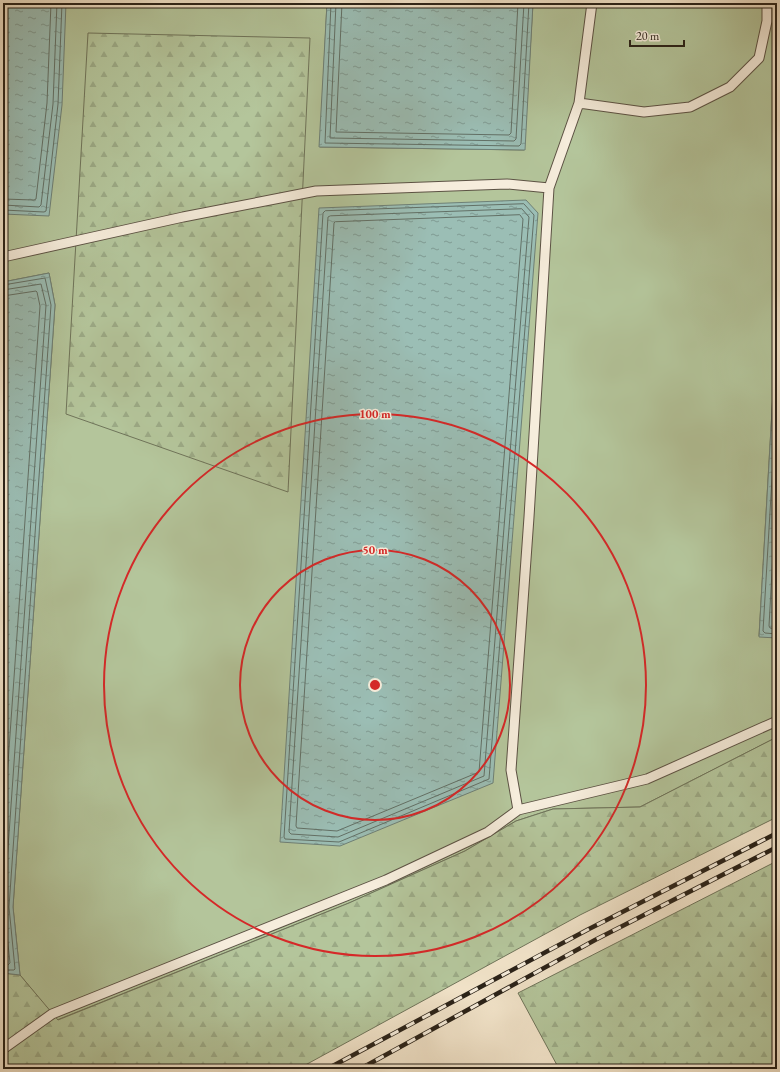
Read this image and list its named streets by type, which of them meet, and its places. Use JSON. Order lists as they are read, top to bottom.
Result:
{
  "scale_bar": "20 m",
  "rings": ["100 m", "50 m"]
}
